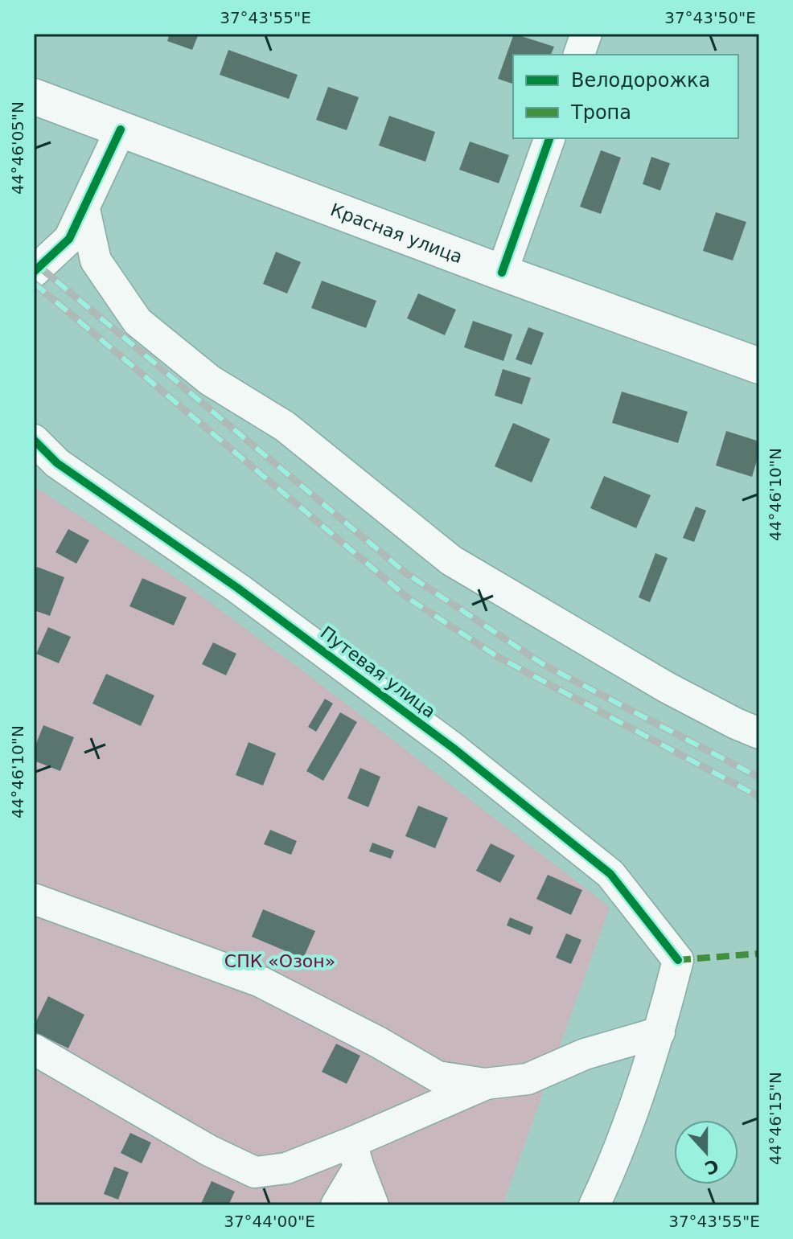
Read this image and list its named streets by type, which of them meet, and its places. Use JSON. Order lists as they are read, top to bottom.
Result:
{
  "streets": {
    "main road": ["Красная улица"],
    "street": ["Путевая улица"]
  },
  "parks": ["СПК «Озон»"],
  "legend": ["Велодорожка", "Тропа"],
  "north": "bottom",
  "coordinates": [
    "37°43'55\"E",
    "37°43'50\"E",
    "44°46'05\"N",
    "44°46'10\"N",
    "44°46'15\"N",
    "37°44'00\"E"
  ]
}
